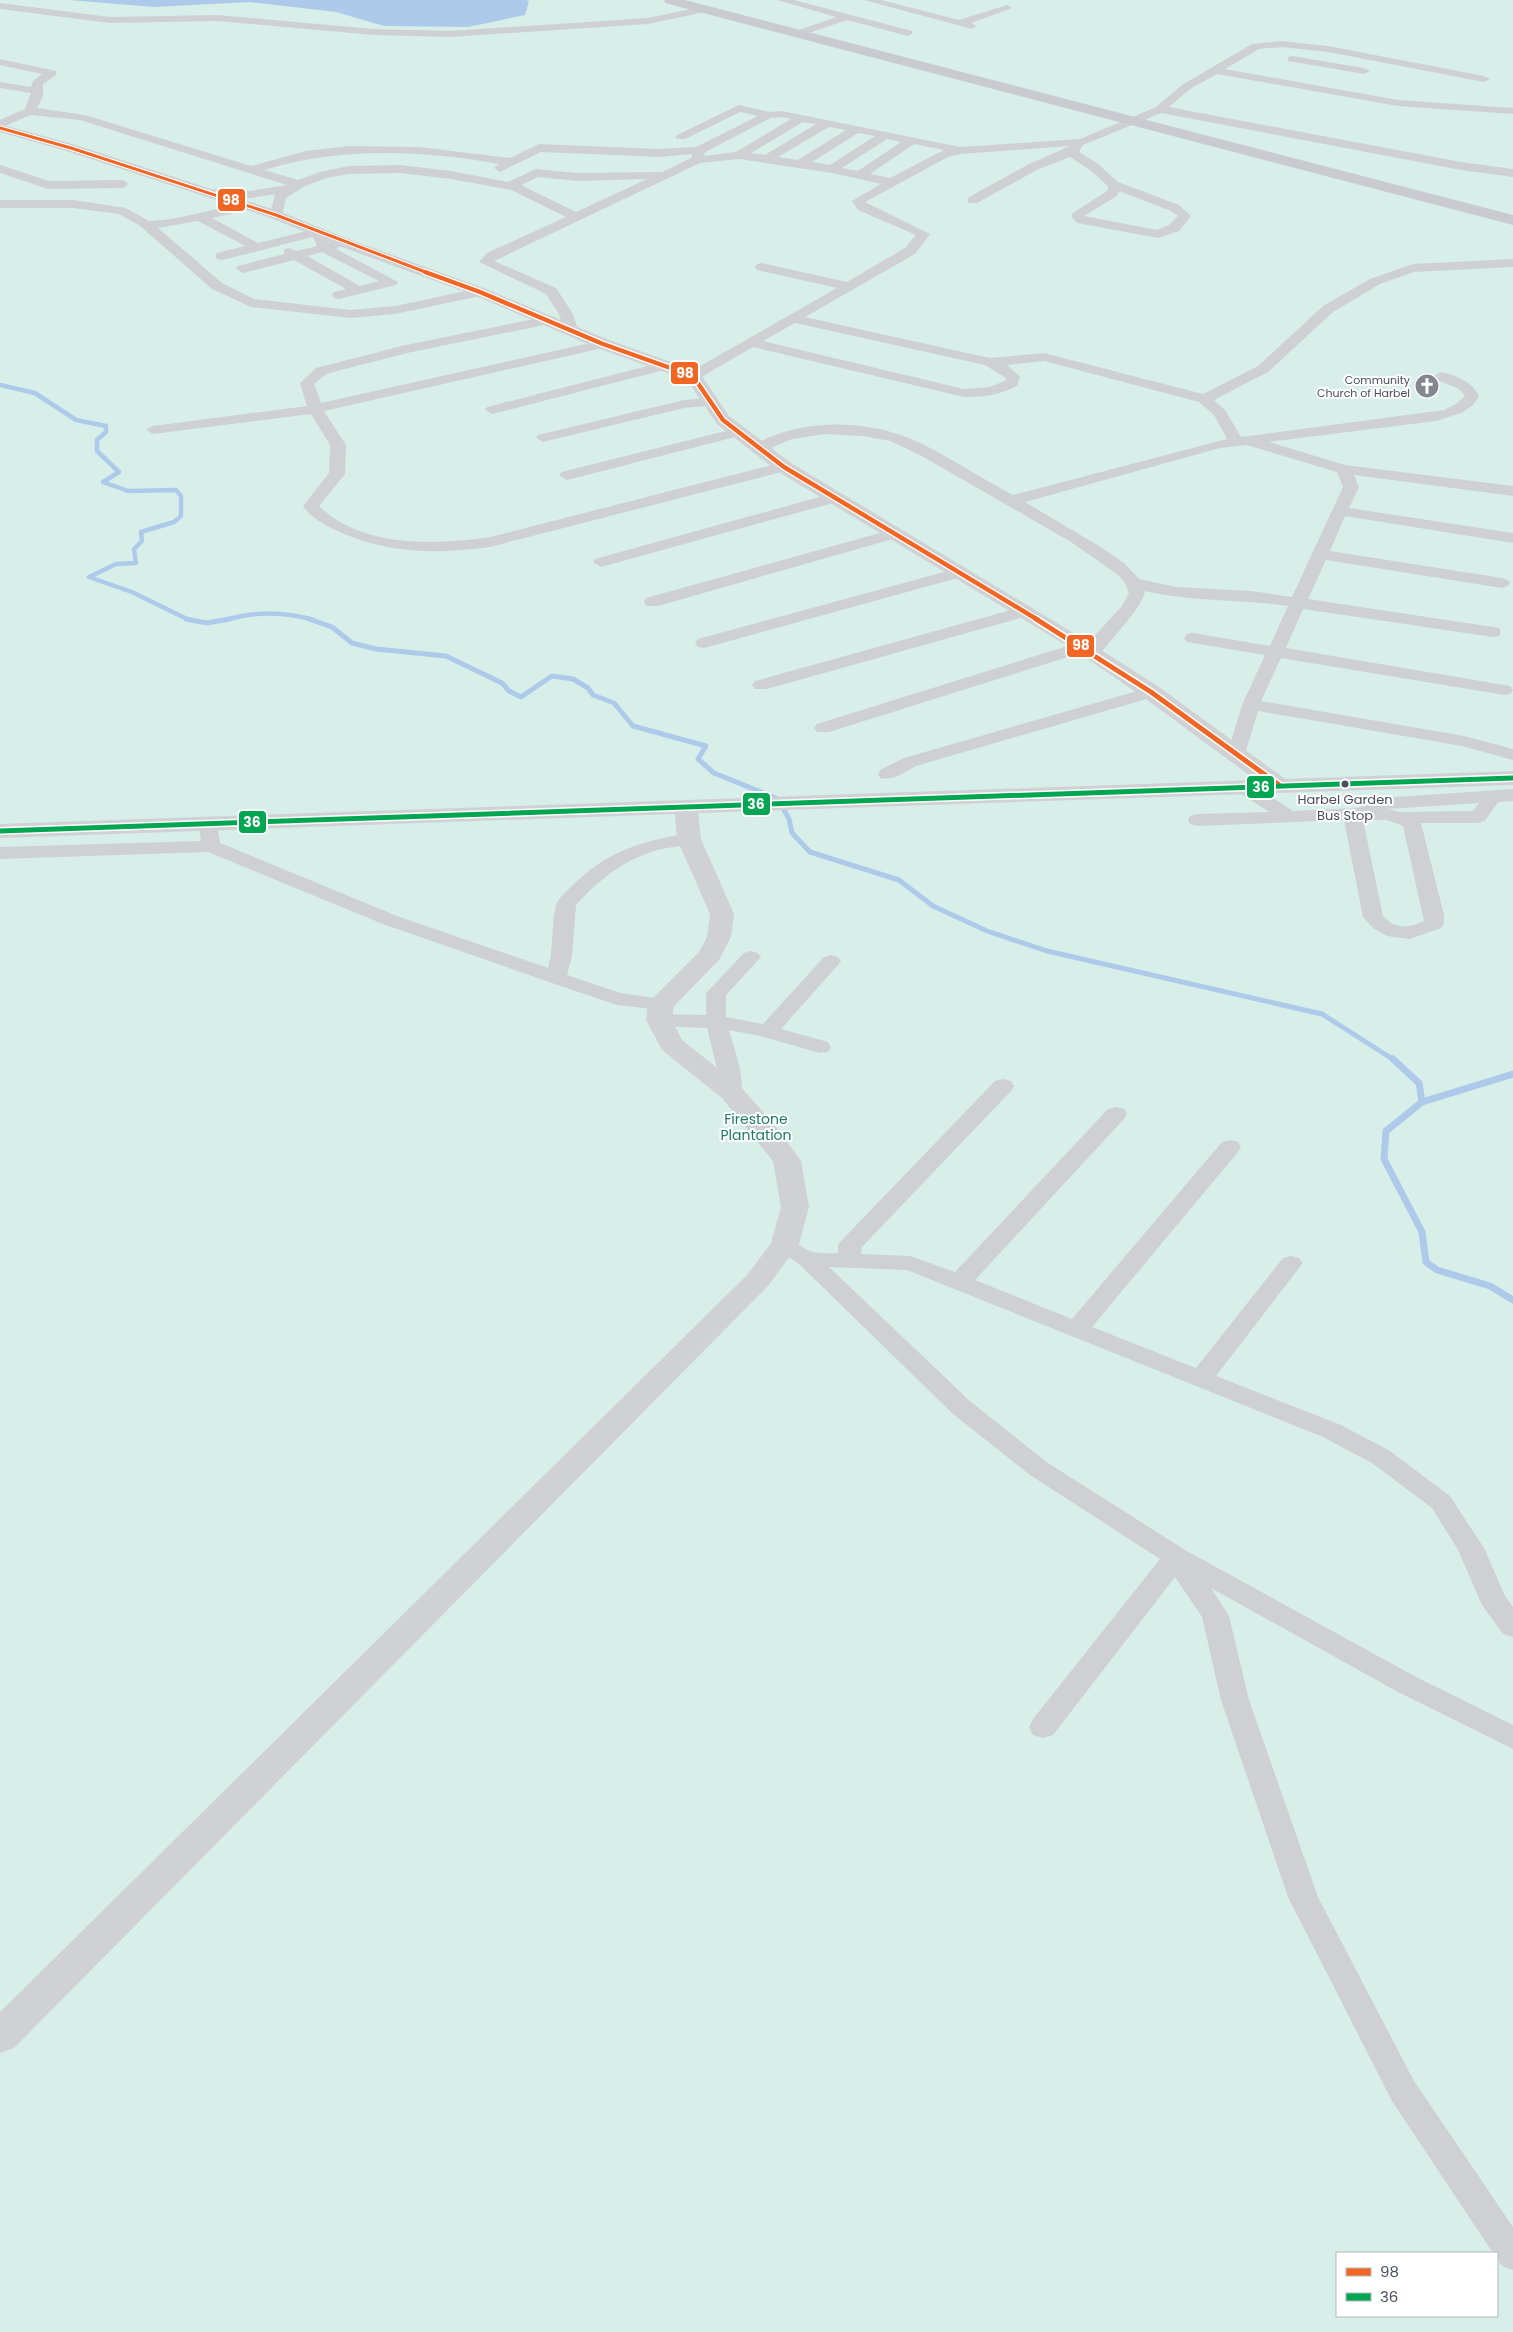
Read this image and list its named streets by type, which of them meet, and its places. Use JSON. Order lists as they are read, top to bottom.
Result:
{
  "parks": ["Firestone Plantation"],
  "places": {
    "church": ["Community Church of Harbel"],
    "other": ["Harbel Garden Bus Stop"]
  },
  "lines": ["transit line 98", "transit line 36"],
  "legend": ["98", "36"]
}
